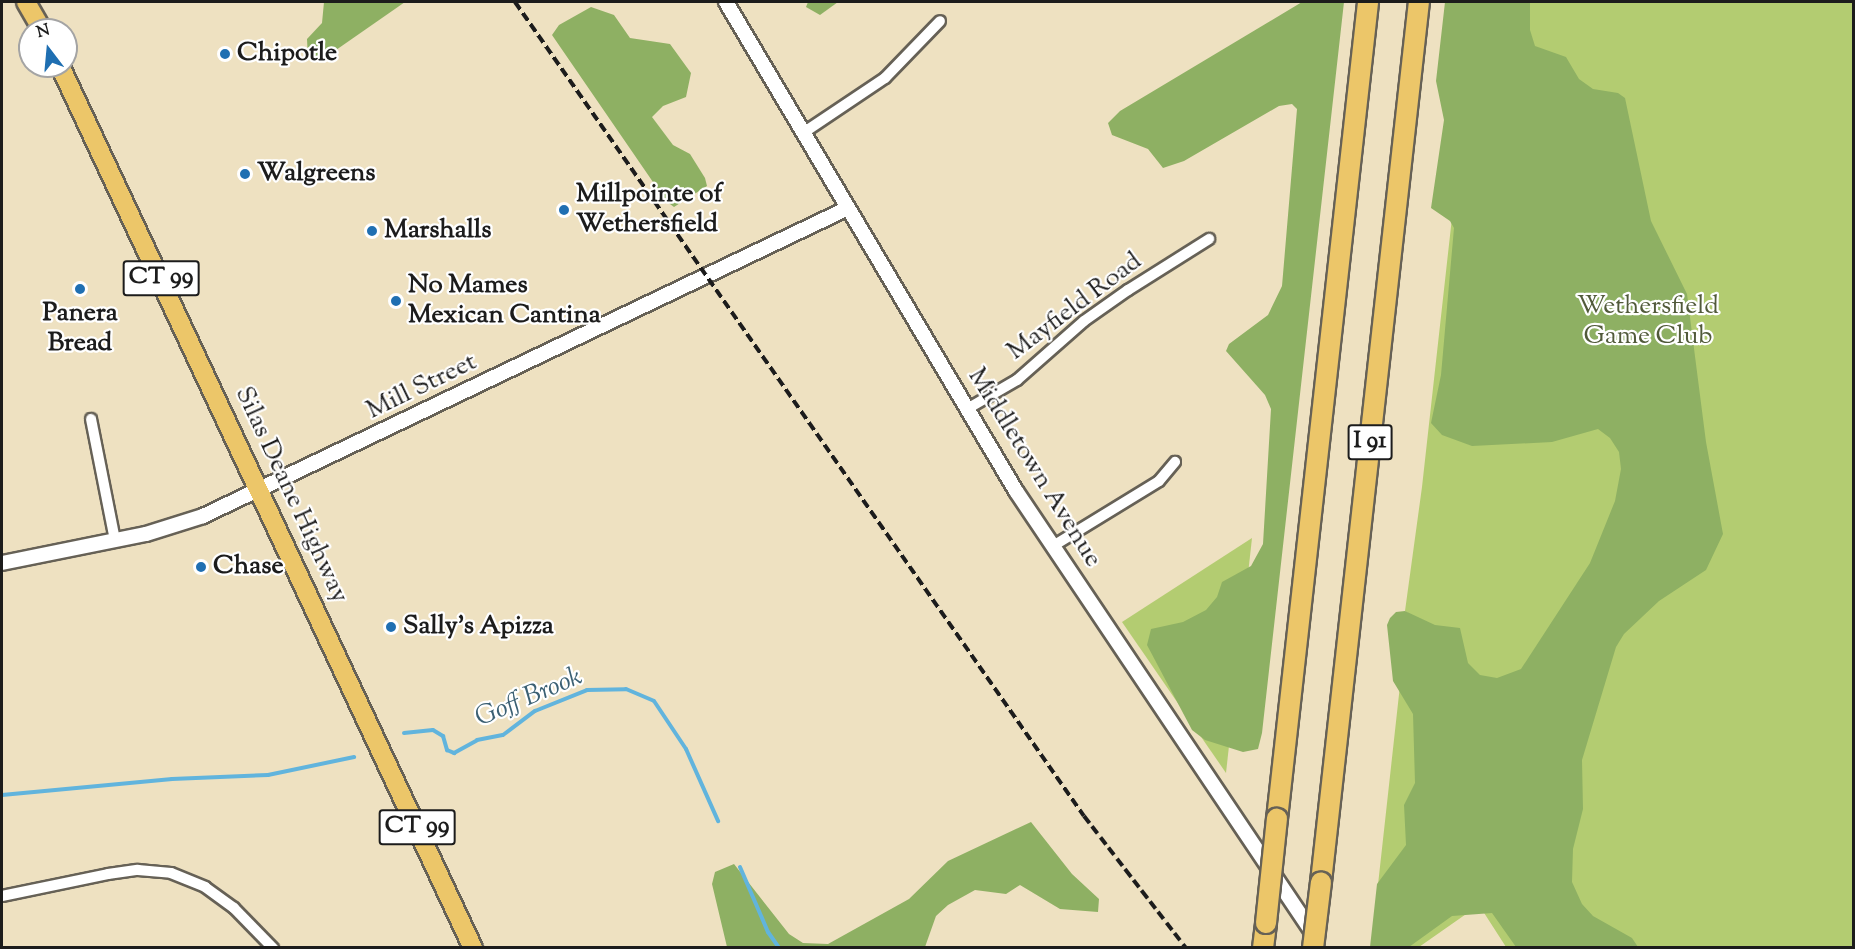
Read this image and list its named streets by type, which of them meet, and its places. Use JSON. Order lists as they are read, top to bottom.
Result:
{
  "streets": {
    "highway": ["I 91"],
    "main road": ["CT 99", "Silas Deane Highway"],
    "street": ["Mayfield Road", "Mill Street", "Middletown Avenue"]
  },
  "crossings": [
    ["Mayfield Road", "Middletown Avenue"],
    ["Mill Street", "Middletown Avenue"],
    ["Mill Street", "Silas Deane Highway"]
  ],
  "water": ["Goff Brook"],
  "parks": ["Wethersfield Game Club"],
  "places": [
    "Chipotle",
    "Walgreens",
    "Millpointe of Wethersfield",
    "Marshalls",
    "Panera Bread",
    "No Mames Mexican Cantina",
    "Chase",
    "Sally's Apizza"
  ],
  "north": "top"
}
